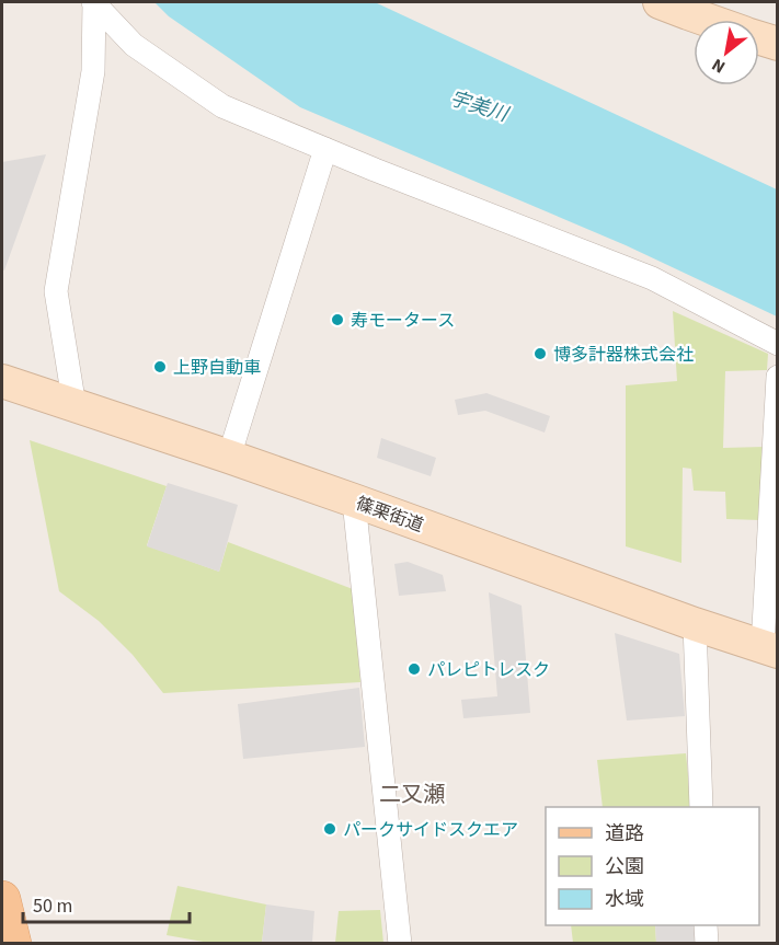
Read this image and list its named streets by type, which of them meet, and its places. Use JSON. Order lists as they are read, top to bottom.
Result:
{
  "streets": {
    "main road": ["篠栗街道"]
  },
  "districts": ["二又瀬"],
  "water": ["宇美川"],
  "places": [
    "寿モータース",
    "博多計器株式会社",
    "上野自動車",
    "パレピトレスク",
    "パークサイドスクエア"
  ],
  "legend": ["道路", "公園", "水域"],
  "scale_bar": "50 m",
  "north": "bottom left"
}
